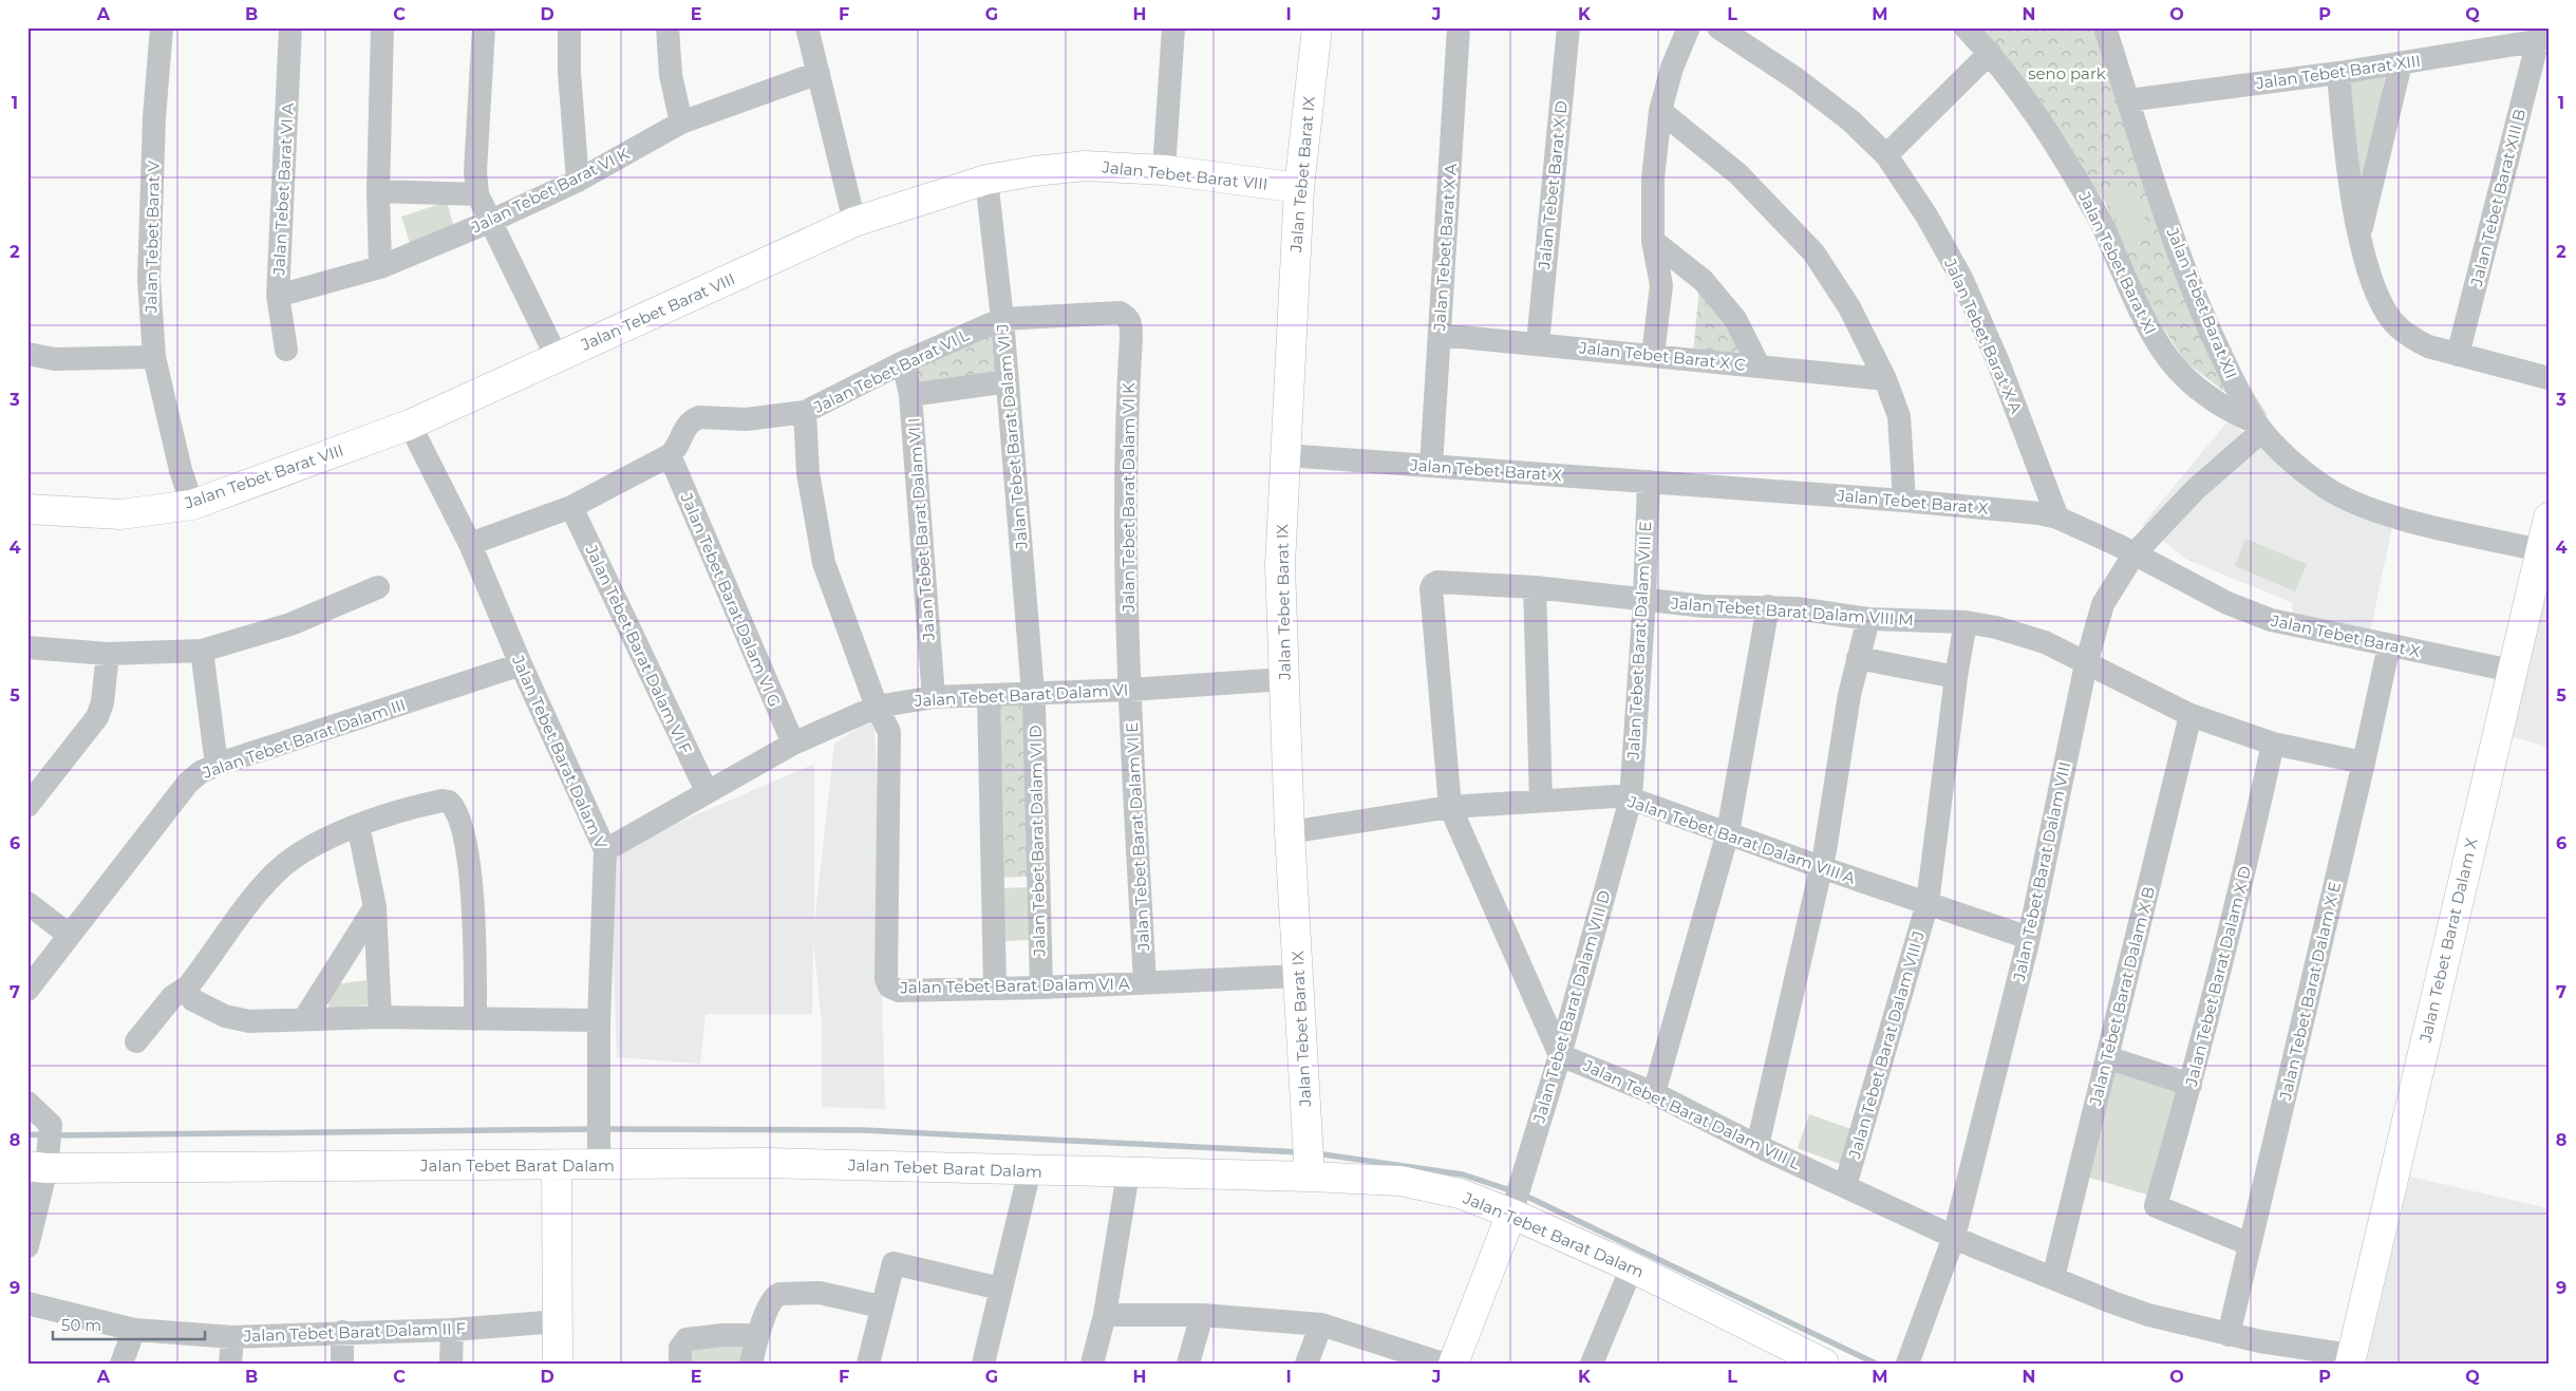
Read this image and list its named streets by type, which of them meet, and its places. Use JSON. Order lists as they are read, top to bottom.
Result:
{
  "streets": {
    "street": [
      "Jalan Tebet Barat XIII",
      "Jalan Tebet Barat IX",
      "Jalan Tebet Barat VIII",
      "Jalan Tebet Barat X D",
      "Jalan Tebet Barat VI A",
      "Jalan Tebet Barat VI K",
      "Jalan Tebet Barat XIII B",
      "Jalan Tebet Barat V",
      "Jalan Tebet Barat X A",
      "Jalan Tebet Barat XI",
      "Jalan Tebet Barat XII",
      "Jalan Tebet Barat X C",
      "Jalan Tebet Barat VI L",
      "Jalan Tebet Barat Dalam VI J",
      "Jalan Tebet Barat X",
      "Jalan Tebet Barat Dalam VI K",
      "Jalan Tebet Barat Dalam VI I",
      "Jalan Tebet Barat Dalam VI G",
      "Jalan Tebet Barat Dalam VIII M",
      "Jalan Tebet Barat Dalam VIII E",
      "Jalan Tebet Barat Dalam VI F",
      "Jalan Tebet Barat Dalam VI",
      "Jalan Tebet Barat Dalam III",
      "Jalan Tebet Barat Dalam V",
      "Jalan Tebet Barat Dalam VI E",
      "Jalan Tebet Barat Dalam VIII A",
      "Jalan Tebet Barat Dalam VI D",
      "Jalan Tebet Barat Dalam VIII",
      "Jalan Tebet Barat Dalam X",
      "Jalan Tebet Barat Dalam X D",
      "Jalan Tebet Barat Dalam VI A",
      "Jalan Tebet Barat Dalam X E",
      "Jalan Tebet Barat Dalam X B",
      "Jalan Tebet Barat Dalam VIII D",
      "Jalan Tebet Barat Dalam VIII J",
      "Jalan Tebet Barat Dalam VIII L",
      "Jalan Tebet Barat Dalam",
      "Jalan Tebet Barat Dalam II F"
    ]
  },
  "crossings": [
    ["Jalan Tebet Barat XIII", "Jalan Tebet Barat XIII B"],
    ["Jalan Tebet Barat XIII", "Jalan Tebet Barat XII"],
    ["Jalan Tebet Barat IX", "Jalan Tebet Barat VIII"],
    ["Jalan Tebet Barat IX", "Jalan Tebet Barat X"],
    ["Jalan Tebet Barat IX", "Jalan Tebet Barat Dalam VI"],
    ["Jalan Tebet Barat IX", "Jalan Tebet Barat Dalam VIII A"],
    ["Jalan Tebet Barat IX", "Jalan Tebet Barat Dalam VI A"],
    ["Jalan Tebet Barat IX", "Jalan Tebet Barat Dalam"],
    ["Jalan Tebet Barat VIII", "Jalan Tebet Barat V"],
    ["Jalan Tebet Barat VIII", "Jalan Tebet Barat Dalam VI J"],
    ["Jalan Tebet Barat VIII", "Jalan Tebet Barat Dalam V"],
    ["Jalan Tebet Barat X D", "Jalan Tebet Barat X C"],
    ["Jalan Tebet Barat VI A", "Jalan Tebet Barat VI K"],
    ["Jalan Tebet Barat X A", "Jalan Tebet Barat X C"],
    ["Jalan Tebet Barat X A", "Jalan Tebet Barat X"],
    ["Jalan Tebet Barat XI", "Jalan Tebet Barat XII"],
    ["Jalan Tebet Barat XI", "Jalan Tebet Barat Dalam VIII"],
    ["Jalan Tebet Barat XII", "Jalan Tebet Barat Dalam VIII"],
    ["Jalan Tebet Barat XII", "Jalan Tebet Barat Dalam X"],
    ["Jalan Tebet Barat VI L", "Jalan Tebet Barat Dalam VI J"],
    ["Jalan Tebet Barat VI L", "Jalan Tebet Barat Dalam VI K"],
    ["Jalan Tebet Barat VI L", "Jalan Tebet Barat Dalam VI I"],
    ["Jalan Tebet Barat VI L", "Jalan Tebet Barat Dalam VI G"],
    ["Jalan Tebet Barat Dalam VI J", "Jalan Tebet Barat Dalam VI K"],
    ["Jalan Tebet Barat Dalam VI J", "Jalan Tebet Barat Dalam VI"],
    ["Jalan Tebet Barat Dalam VI J", "Jalan Tebet Barat Dalam VI D"],
    ["Jalan Tebet Barat X", "Jalan Tebet Barat Dalam VIII E"],
    ["Jalan Tebet Barat X", "Jalan Tebet Barat Dalam VIII"],
    ["Jalan Tebet Barat X", "Jalan Tebet Barat Dalam X"],
    ["Jalan Tebet Barat X", "Jalan Tebet Barat Dalam X E"],
    ["Jalan Tebet Barat Dalam VI K", "Jalan Tebet Barat Dalam VI"],
    ["Jalan Tebet Barat Dalam VI K", "Jalan Tebet Barat Dalam VI E"],
    ["Jalan Tebet Barat Dalam VI I", "Jalan Tebet Barat Dalam VI"],
    ["Jalan Tebet Barat Dalam VI G", "Jalan Tebet Barat Dalam VI"],
    ["Jalan Tebet Barat Dalam VIII M", "Jalan Tebet Barat Dalam VIII E"],
    ["Jalan Tebet Barat Dalam VIII M", "Jalan Tebet Barat Dalam VIII A"],
    ["Jalan Tebet Barat Dalam VIII M", "Jalan Tebet Barat Dalam VIII"],
    ["Jalan Tebet Barat Dalam VIII M", "Jalan Tebet Barat Dalam X D"],
    ["Jalan Tebet Barat Dalam VIII M", "Jalan Tebet Barat Dalam X E"],
    ["Jalan Tebet Barat Dalam VIII M", "Jalan Tebet Barat Dalam X B"],
    ["Jalan Tebet Barat Dalam VIII M", "Jalan Tebet Barat Dalam VIII J"],
    ["Jalan Tebet Barat Dalam VIII E", "Jalan Tebet Barat Dalam VIII A"],
    ["Jalan Tebet Barat Dalam VIII E", "Jalan Tebet Barat Dalam VIII D"],
    ["Jalan Tebet Barat Dalam VI F", "Jalan Tebet Barat Dalam VI"],
    ["Jalan Tebet Barat Dalam VI", "Jalan Tebet Barat Dalam V"],
    ["Jalan Tebet Barat Dalam VI", "Jalan Tebet Barat Dalam VI E"],
    ["Jalan Tebet Barat Dalam VI", "Jalan Tebet Barat Dalam VI D"],
    ["Jalan Tebet Barat Dalam VI", "Jalan Tebet Barat Dalam VI A"],
    ["Jalan Tebet Barat Dalam III", "Jalan Tebet Barat Dalam V"],
    ["Jalan Tebet Barat Dalam V", "Jalan Tebet Barat Dalam"],
    ["Jalan Tebet Barat Dalam VI E", "Jalan Tebet Barat Dalam VI A"],
    ["Jalan Tebet Barat Dalam VIII A", "Jalan Tebet Barat Dalam VIII"],
    ["Jalan Tebet Barat Dalam VIII A", "Jalan Tebet Barat Dalam VIII D"],
    ["Jalan Tebet Barat Dalam VIII A", "Jalan Tebet Barat Dalam VIII J"],
    ["Jalan Tebet Barat Dalam VI D", "Jalan Tebet Barat Dalam VI A"],
    ["Jalan Tebet Barat Dalam VIII", "Jalan Tebet Barat Dalam VIII L"],
    ["Jalan Tebet Barat Dalam X", "Jalan Tebet Barat Dalam VIII L"],
    ["Jalan Tebet Barat Dalam X D", "Jalan Tebet Barat Dalam X E"],
    ["Jalan Tebet Barat Dalam X E", "Jalan Tebet Barat Dalam VIII L"],
    ["Jalan Tebet Barat Dalam X B", "Jalan Tebet Barat Dalam VIII L"],
    ["Jalan Tebet Barat Dalam VIII D", "Jalan Tebet Barat Dalam VIII L"],
    ["Jalan Tebet Barat Dalam VIII D", "Jalan Tebet Barat Dalam"],
    ["Jalan Tebet Barat Dalam VIII J", "Jalan Tebet Barat Dalam VIII L"]
  ],
  "parks": ["seno park"],
  "scale_bar": "50 m",
  "grid": {
    "columns": [
      "A",
      "B",
      "C",
      "D",
      "E",
      "F",
      "G",
      "H",
      "I",
      "J",
      "K",
      "L",
      "M",
      "N",
      "O",
      "P",
      "Q"
    ],
    "rows": [
      "1",
      "2",
      "3",
      "4",
      "5",
      "6",
      "7",
      "8",
      "9"
    ]
  }
}
